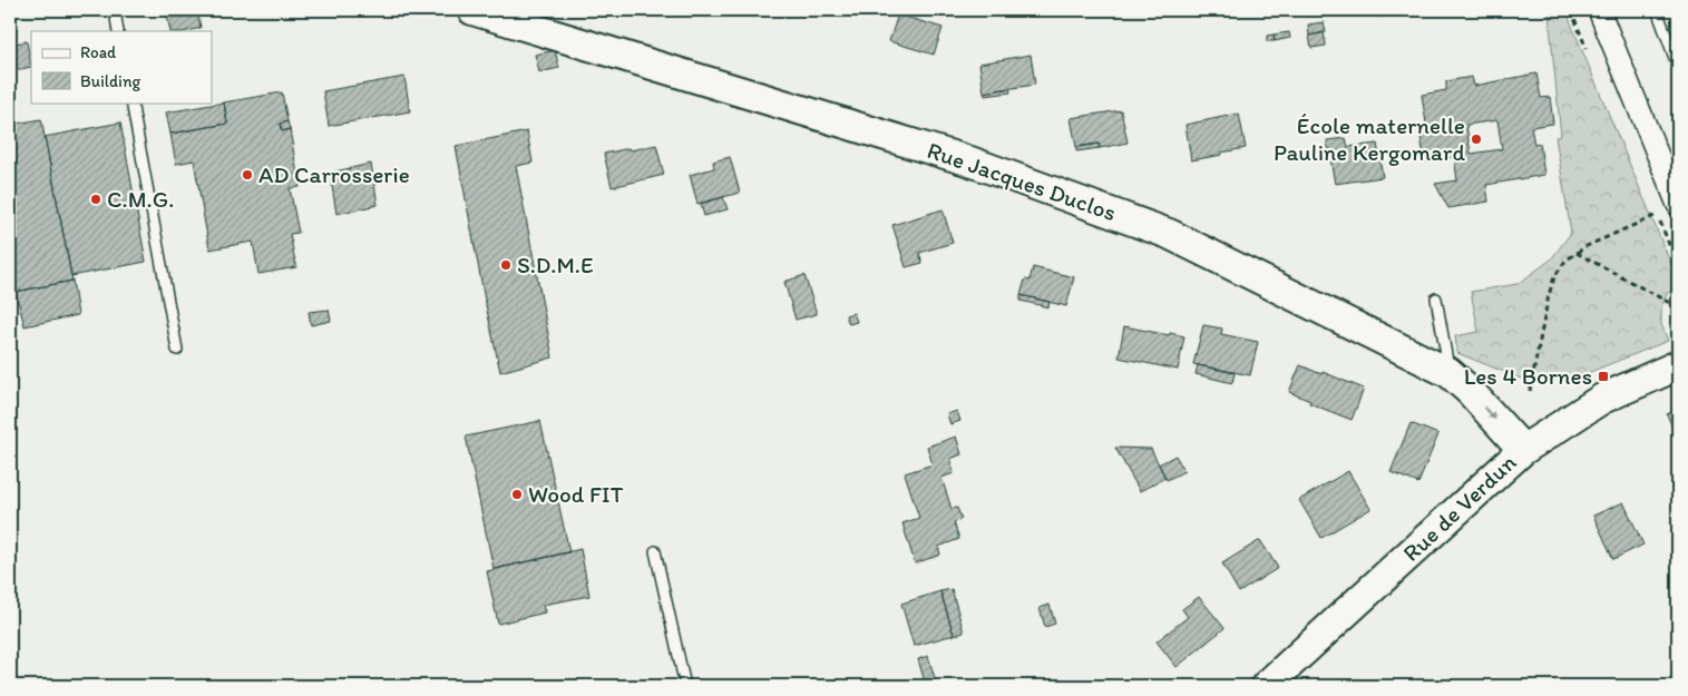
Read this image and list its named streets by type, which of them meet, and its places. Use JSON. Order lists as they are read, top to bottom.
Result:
{
  "streets": {
    "street": ["Rue Jacques Duclos", "Rue de Verdun"]
  },
  "crossings": [
    ["Rue Jacques Duclos", "Rue de Verdun"]
  ],
  "places": {
    "other": [
      "École maternelle Pauline Kergomard",
      "AD Carrosserie",
      "C.M.G.",
      "S.D.M.E",
      "Wood FIT"
    ],
    "transit": ["Les 4 Bornes"]
  },
  "legend": ["Road", "Building"]
}
